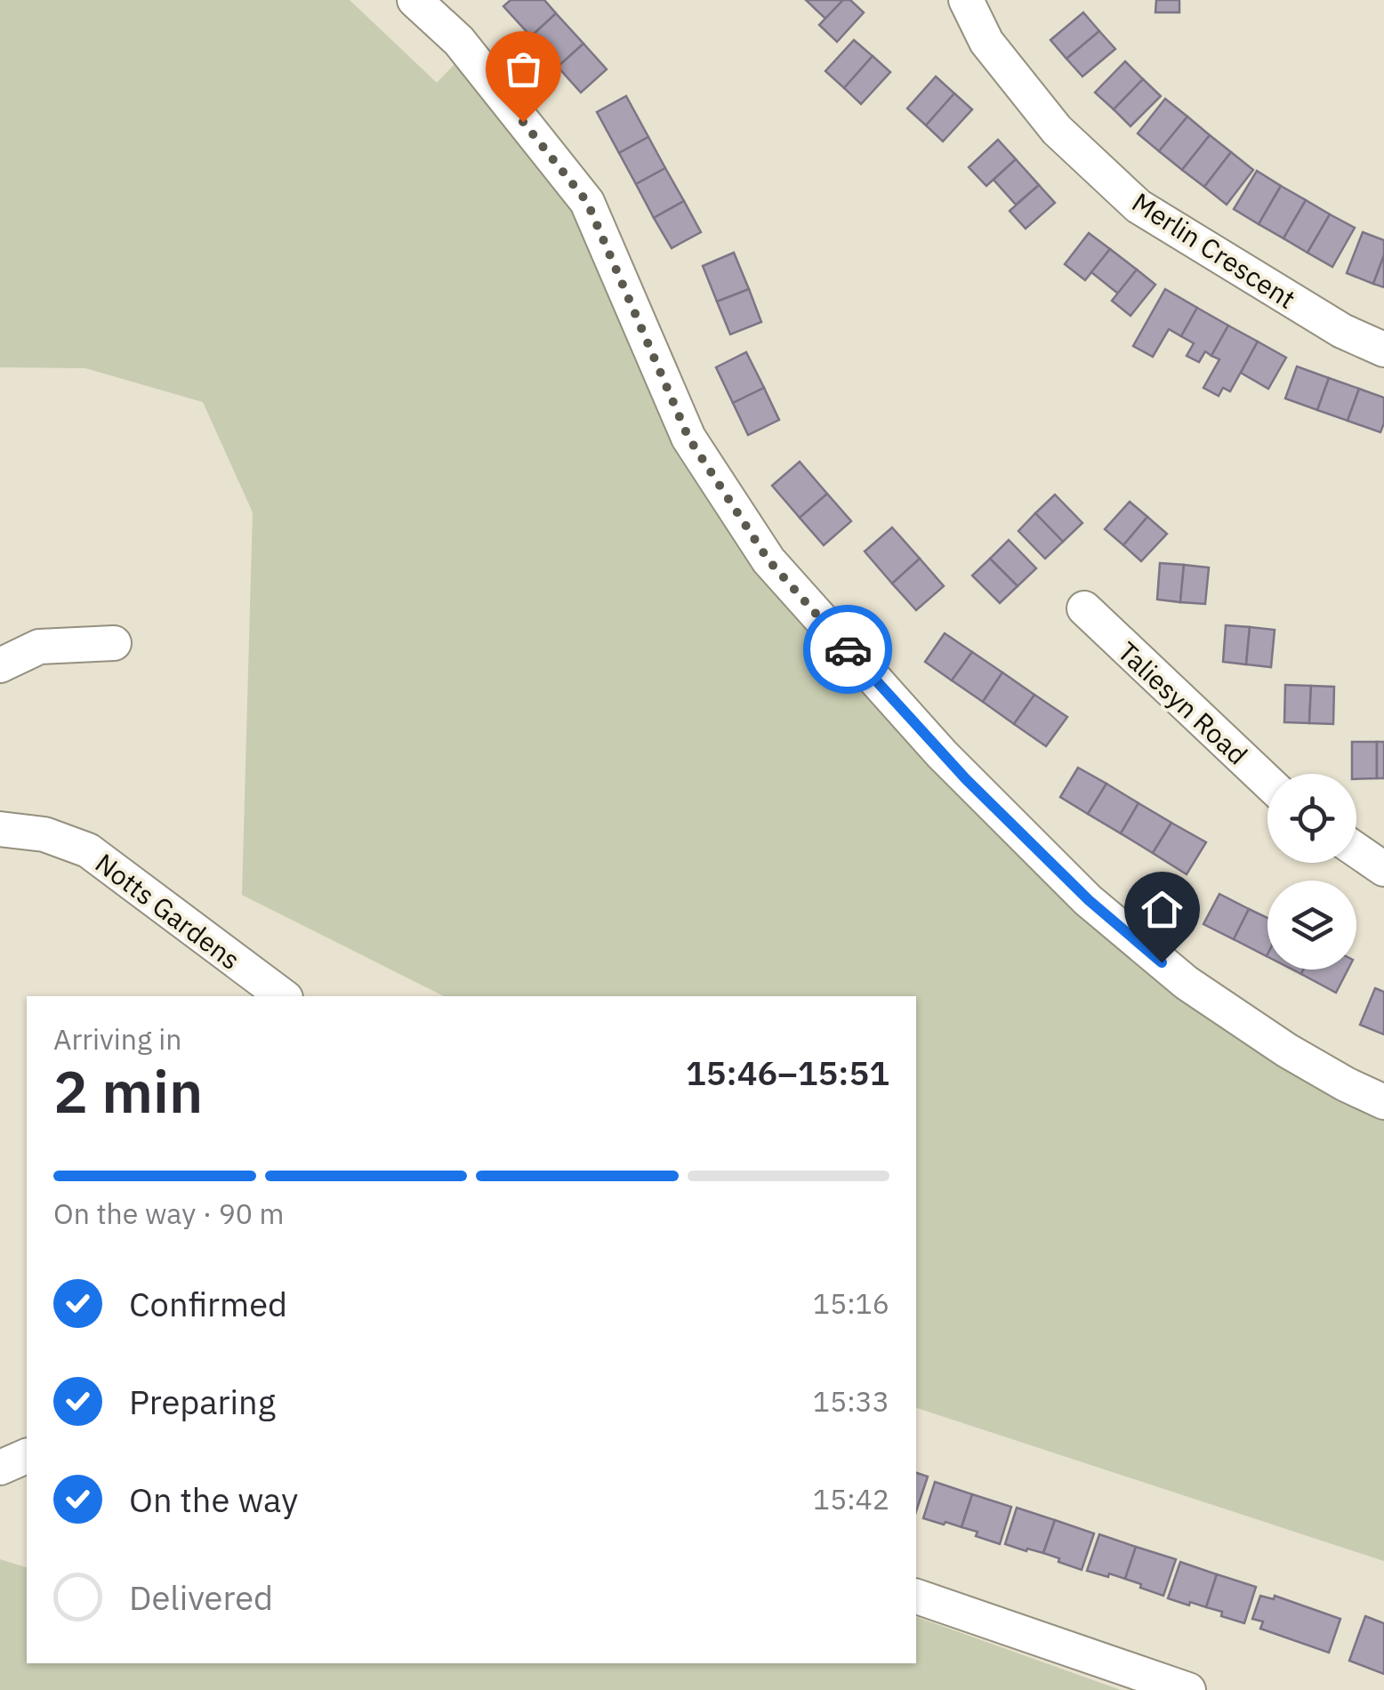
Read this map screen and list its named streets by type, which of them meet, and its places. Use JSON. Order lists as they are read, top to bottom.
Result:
{
  "streets": {
    "street": ["Merlin Crescent", "Taliesyn Road", "Notts Gardens"]
  },
  "page": {
    "heading": ["2 min", "Arriving in", "15:46–15:51"],
    "bar": "On the way · 90 m",
    "list": [
      ["Confirmed", "15:16"],
      ["Preparing", "15:33"],
      ["On the way", "15:42"],
      "Delivered"
    ]
  }
}
